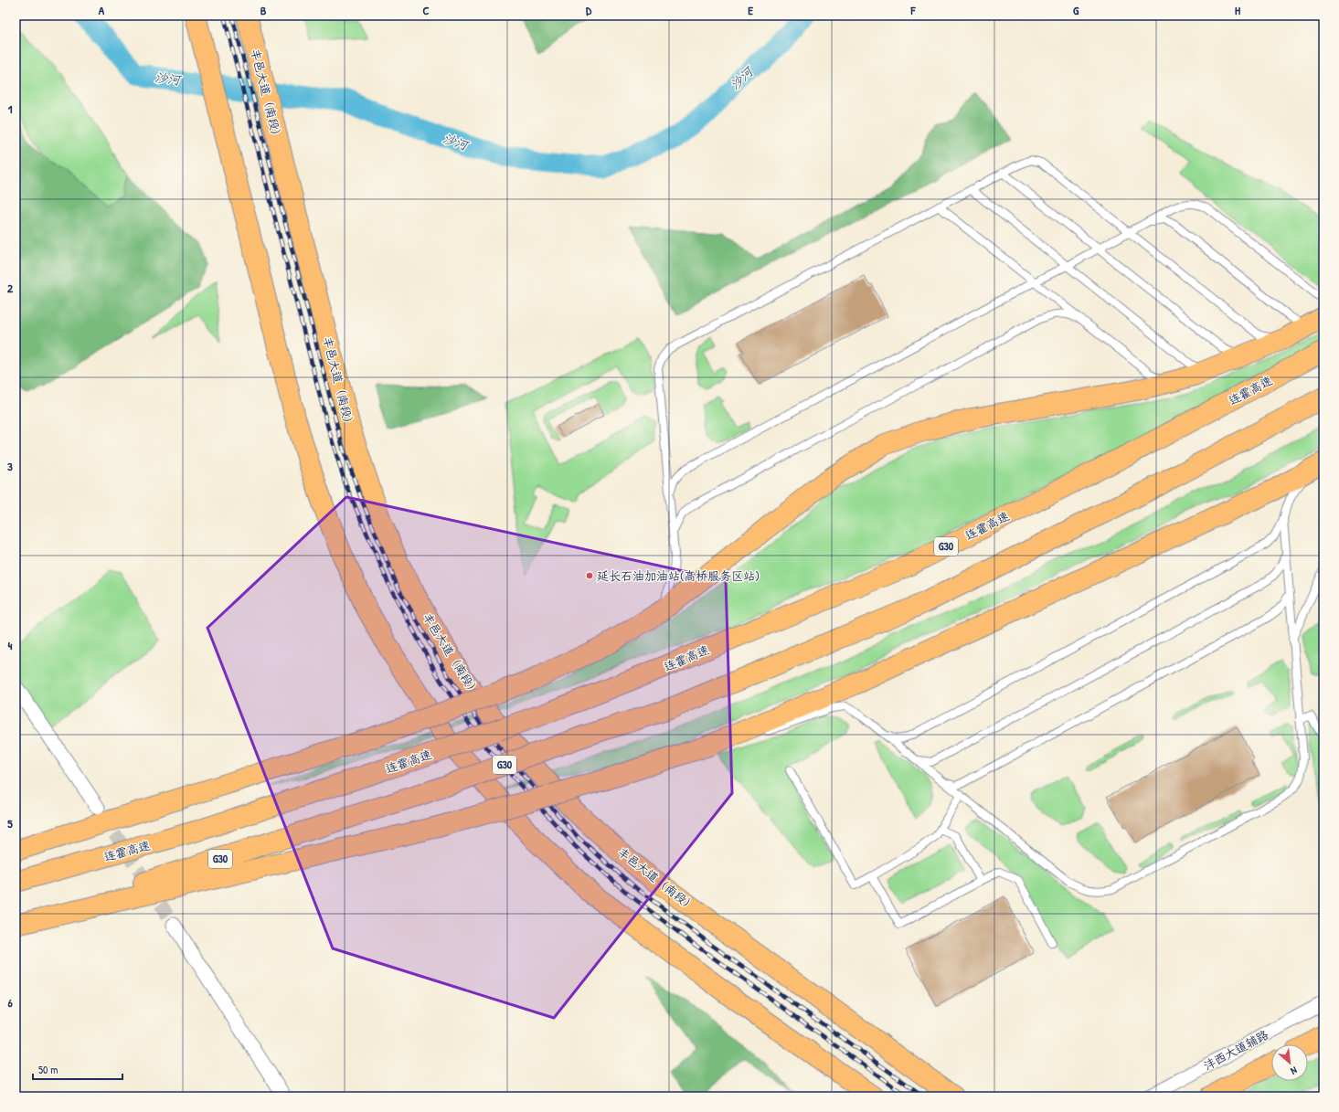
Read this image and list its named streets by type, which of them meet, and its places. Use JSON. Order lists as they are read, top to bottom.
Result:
{
  "streets": {
    "main road": ["丰邑大道（南段）", "连霍高速", "G30"],
    "street": ["沣西大道辅路"]
  },
  "water": ["沙河"],
  "places": ["延长石油加油站(高桥服务区站)"],
  "scale_bar": "50 m",
  "north": "bottom right",
  "grid": {
    "columns": [
      "A",
      "B",
      "C",
      "D",
      "E",
      "F",
      "G",
      "H"
    ],
    "rows": [
      "1",
      "2",
      "3",
      "4",
      "5",
      "6"
    ]
  }
}
